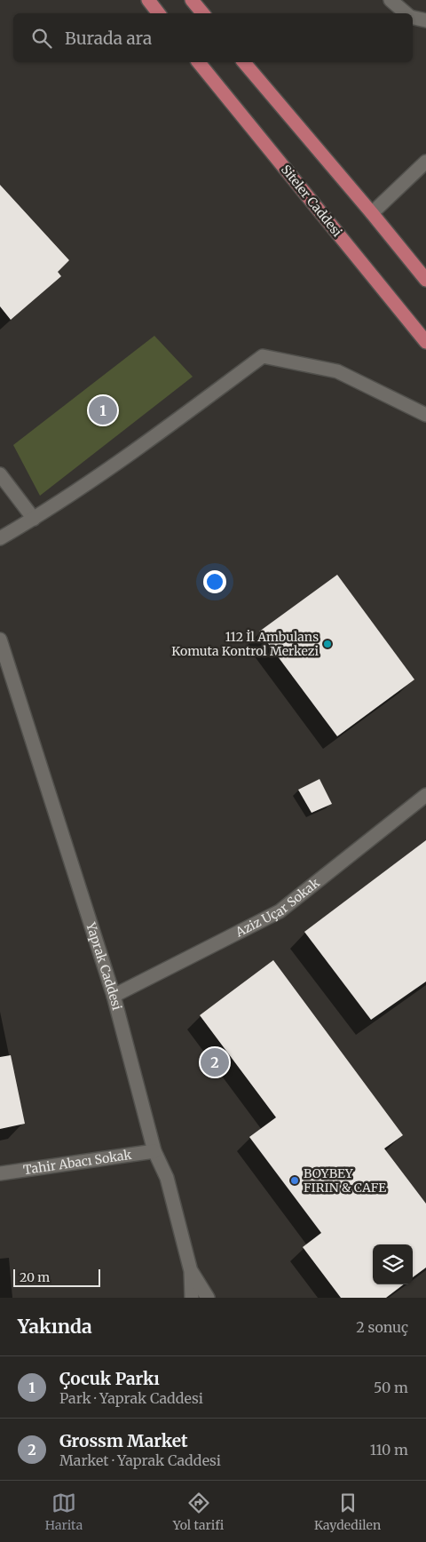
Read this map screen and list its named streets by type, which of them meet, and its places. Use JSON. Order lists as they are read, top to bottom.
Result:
{
  "streets": {
    "main road": ["Siteler Caddesi"],
    "street": ["Aziz Uçar Sokak", "Yaprak Caddesi", "Tahir Abacı Sokak"]
  },
  "crossings": [
    ["Aziz Uçar Sokak", "Yaprak Caddesi"],
    ["Yaprak Caddesi", "Tahir Abacı Sokak"]
  ],
  "places": ["112 İl Ambulans Komuta Kontrol Merkezi", "BOYBEY FIRIN & CAFE"],
  "scale_bar": "20 m",
  "page": {
    "search": "Burada ara",
    "pins": ["1", "2"],
    "scale": "20 m",
    "heading": ["Yakında", "2 sonuç"],
    "list": [
      {
        "mark": "1",
        "name": "Çocuk Parkı",
        "note": "Park · Yaprak Caddesi",
        "value": "50 m"
      },
      {
        "mark": "2",
        "name": "Grossm Market",
        "note": "Market · Yaprak Caddesi",
        "value": "110 m"
      }
    ],
    "nav": ["Harita", "Yol tarifi", "Kaydedilen"]
  }
}
